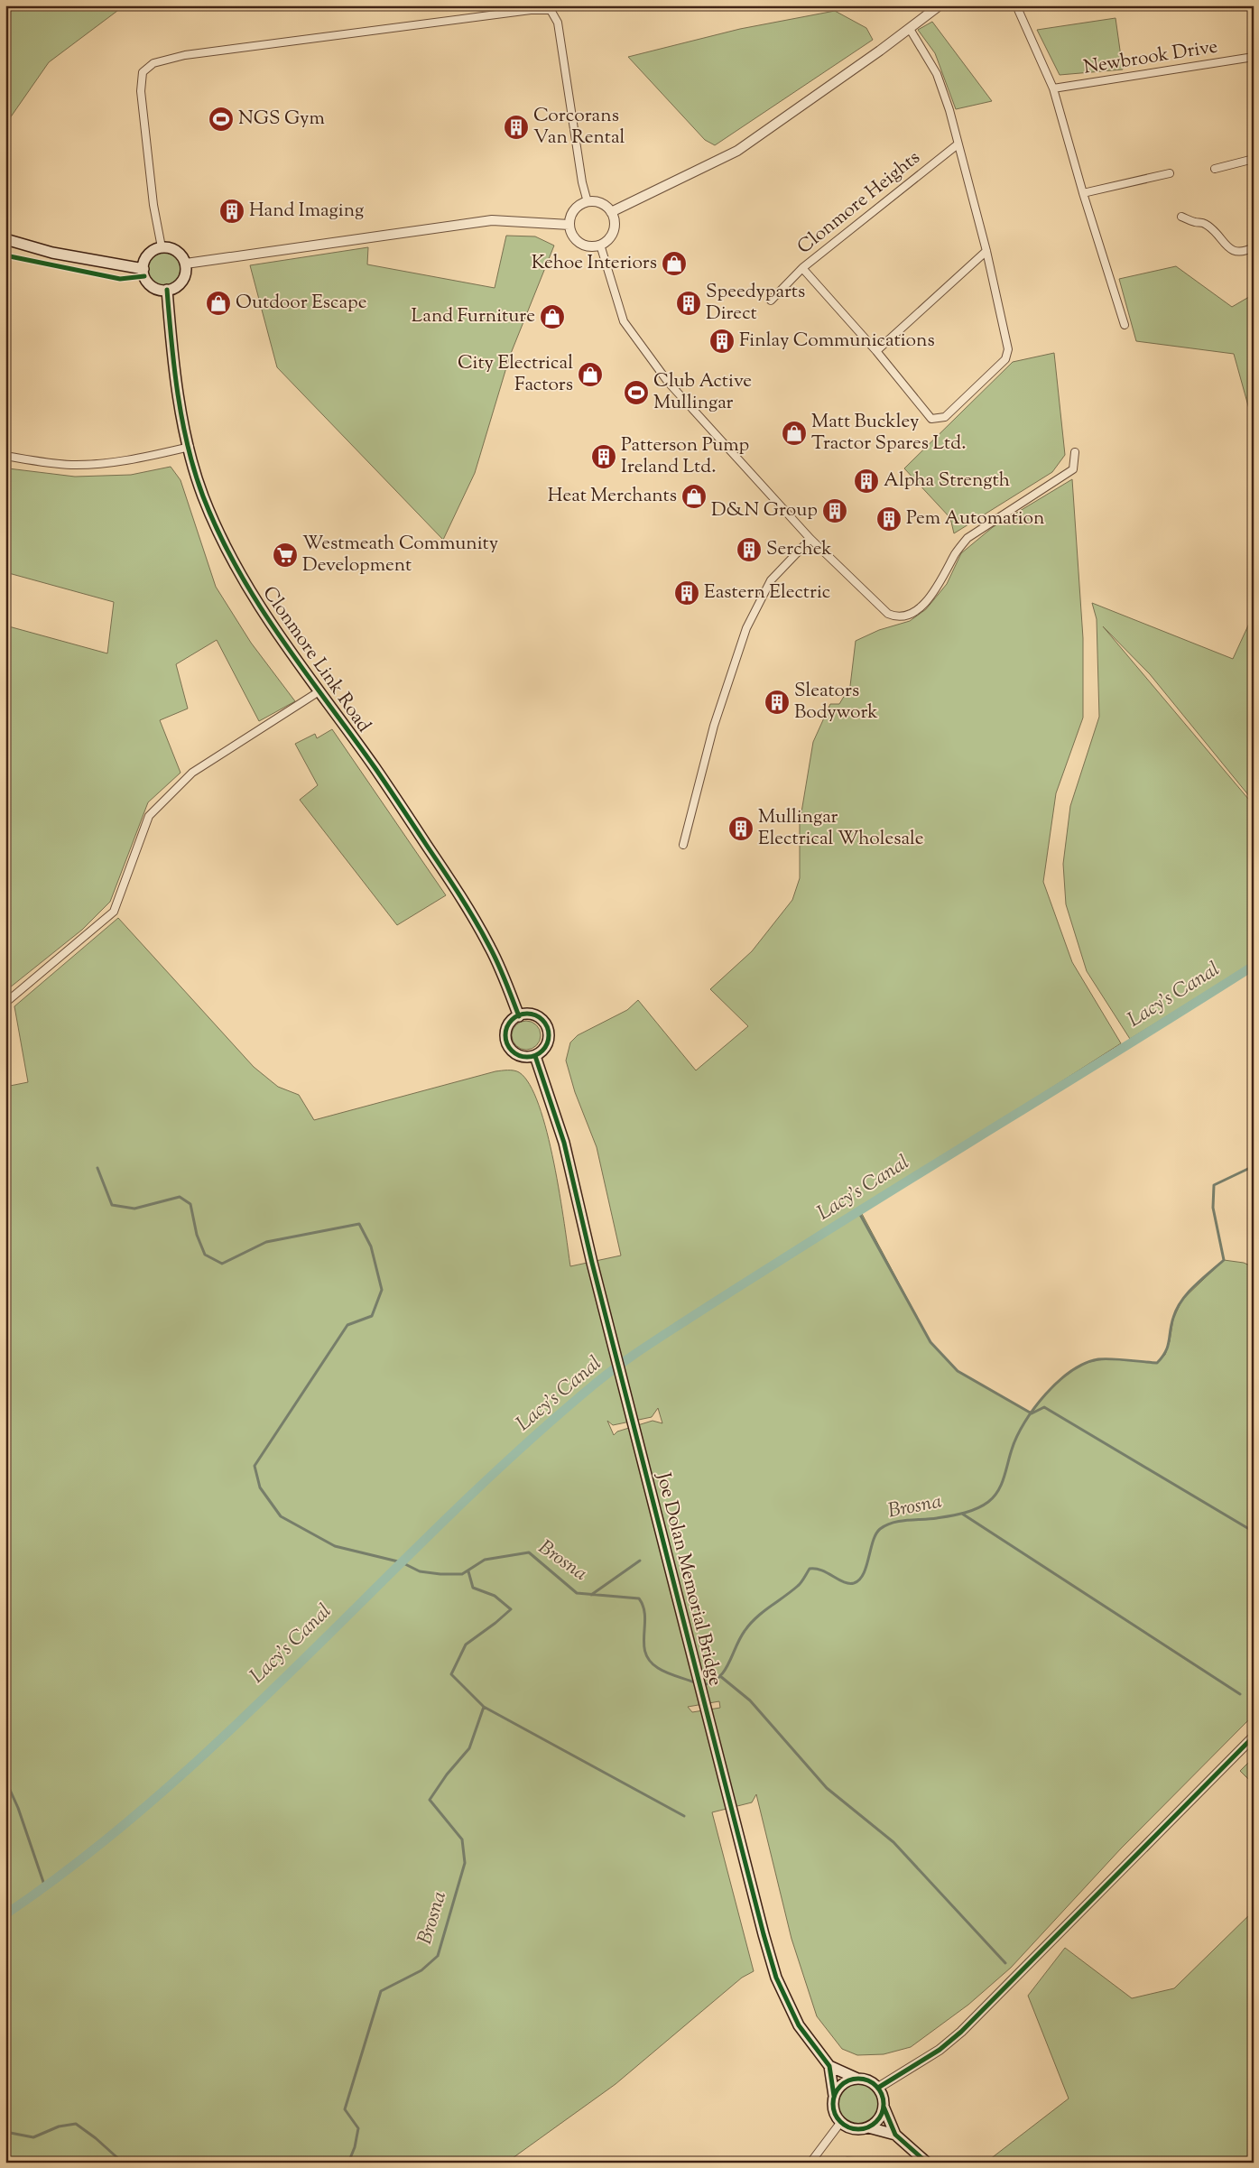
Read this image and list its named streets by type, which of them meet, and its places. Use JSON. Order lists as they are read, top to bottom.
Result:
{
  "streets": {
    "main road": ["Clonmore Link Road", "Joe Dolan Memorial Bridge"],
    "street": ["Newbrook Drive", "Clonmore Heights"]
  },
  "crossings": [
    ["Clonmore Link Road", "Joe Dolan Memorial Bridge"]
  ],
  "water": ["Lacy's Canal", "Brosna"],
  "places": {
    "sports": ["NGS Gym", "Club Active Mullingar"],
    "building": [
      "Corcorans Van Rental",
      "Hand Imaging",
      "Speedyparts Direct",
      "Finlay Communications",
      "Patterson Pump Ireland Ltd.",
      "Alpha Strength",
      "D&N Group",
      "Pem Automation",
      "Serchek",
      "Eastern Electric",
      "Sleators Bodywork",
      "Mullingar Electrical Wholesale"
    ],
    "shop": [
      "Kehoe Interiors",
      "Outdoor Escape",
      "Land Furniture",
      "City Electrical Factors",
      "Matt Buckley Tractor Spares Ltd.",
      "Heat Merchants"
    ],
    "supermarket": ["Westmeath Community Development"]
  }
}
